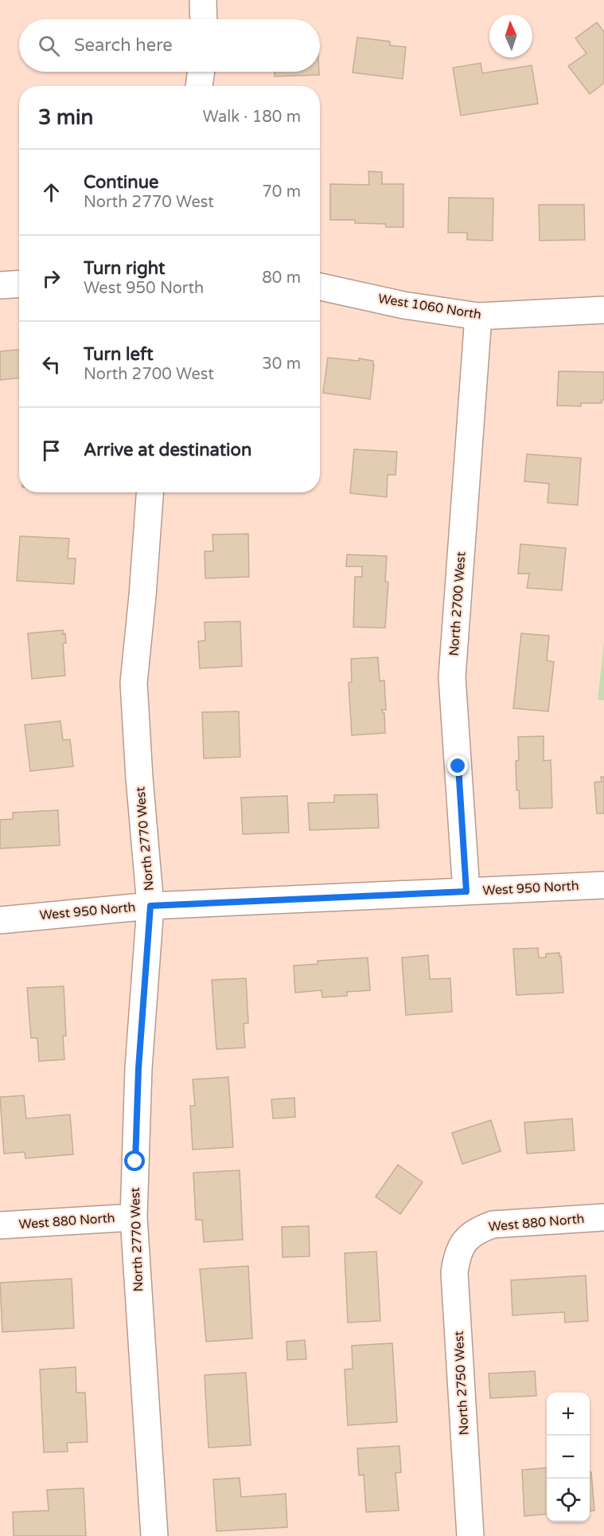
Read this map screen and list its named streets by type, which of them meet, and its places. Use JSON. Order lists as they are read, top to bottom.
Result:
{
  "streets": {
    "street": [
      "West 1060 North",
      "North 2700 West",
      "North 2770 West",
      "West 950 North",
      "West 880 North",
      "North 2750 West"
    ]
  },
  "crossings": [
    ["West 1060 North", "North 2700 West"],
    ["North 2700 West", "West 950 North"],
    ["North 2770 West", "West 950 North"],
    ["North 2770 West", "West 880 North"],
    ["West 880 North", "North 2750 West"]
  ],
  "north": "top",
  "page": {
    "search": "Search here",
    "heading": ["3 min", "Walk · 180 m"],
    "list": [
      ["Continue", "North 2770 West", "70 m"],
      ["Turn right", "West 950 North", "80 m"],
      ["Turn left", "North 2700 West", "30 m"],
      "Arrive at destination"
    ],
    "map_buttons": ["+", "−"]
  }
}
